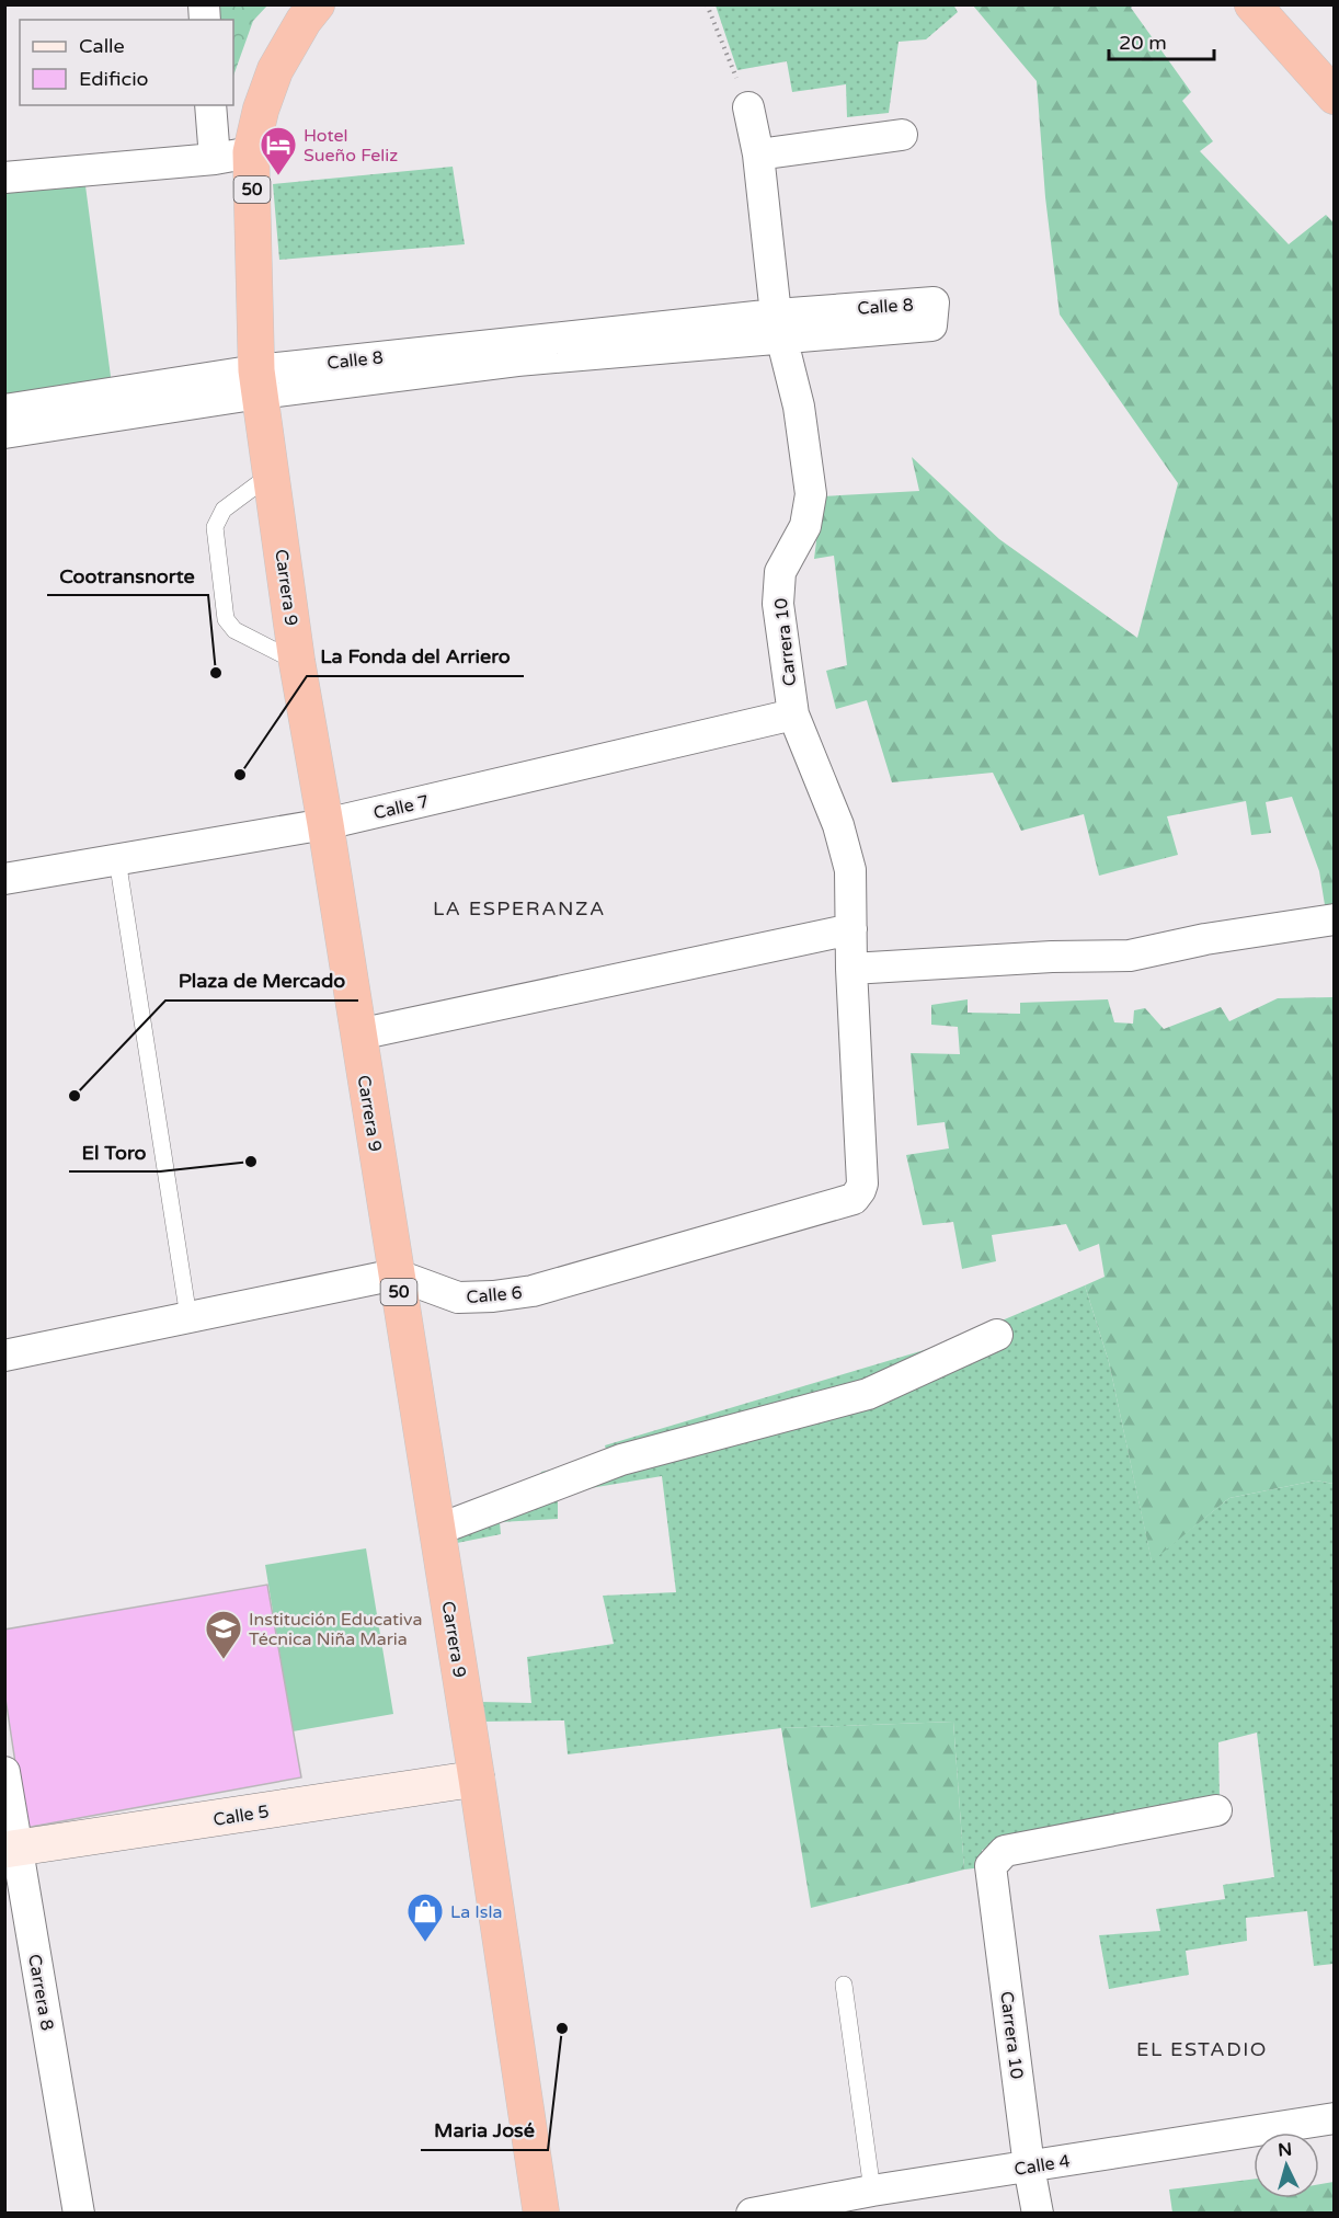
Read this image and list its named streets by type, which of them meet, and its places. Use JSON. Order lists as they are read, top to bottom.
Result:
{
  "streets": {
    "highway": ["50", "Carrera 9"],
    "street": [
      "Calle 8",
      "Carrera 10",
      "Calle 7",
      "Calle 6",
      "Calle 5",
      "Carrera 8",
      "Calle 4"
    ]
  },
  "crossings": [
    ["Calle 8", "Carrera 9"],
    ["Calle 8", "Carrera 10"],
    ["Carrera 9", "Calle 7"],
    ["Carrera 9", "Calle 6"],
    ["Carrera 9", "Calle 5"],
    ["Carrera 10", "Calle 7"],
    ["Carrera 10", "Calle 6"],
    ["Carrera 10", "Calle 4"],
    ["Calle 5", "Carrera 8"]
  ],
  "districts": ["LA ESPERANZA", "EL ESTADIO"],
  "places": {
    "hotel": ["Hotel Sueño Feliz"],
    "other": [
      "Cootransnorte",
      "La Fonda del Arriero",
      "Plaza de Mercado",
      "El Toro",
      "Maria José"
    ],
    "school or university": ["Institución Educativa Técnica Niña Maria"],
    "shop": ["La Isla"]
  },
  "legend": ["Calle", "Edificio"],
  "scale_bar": "20 m",
  "north": "top"
}
